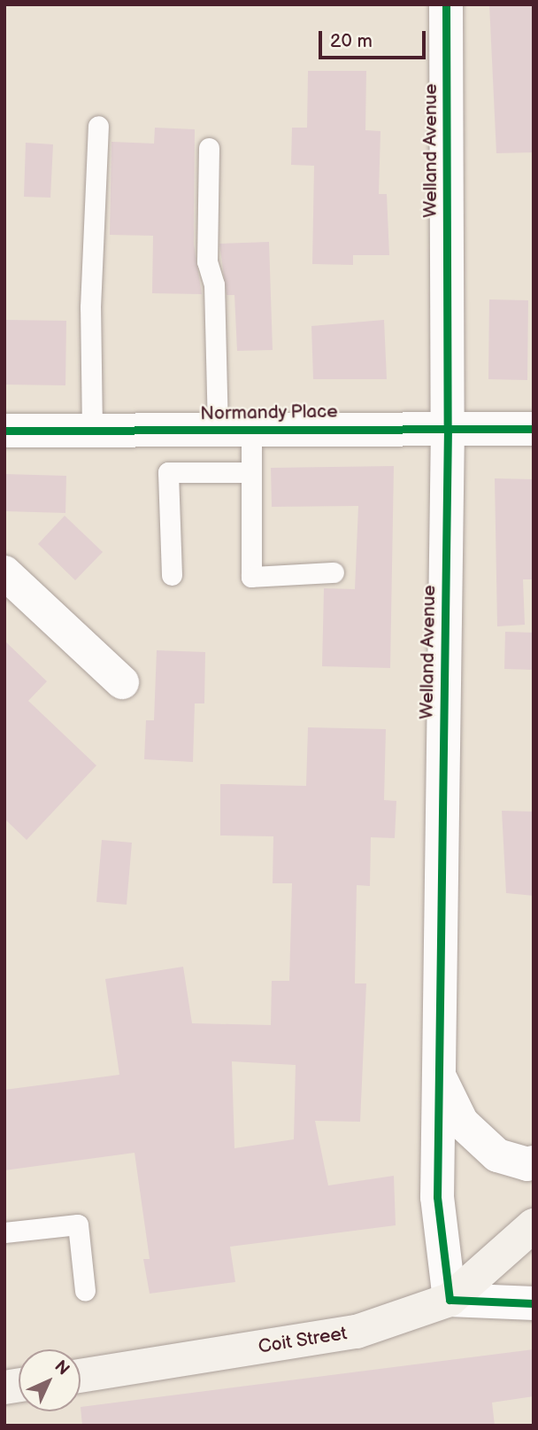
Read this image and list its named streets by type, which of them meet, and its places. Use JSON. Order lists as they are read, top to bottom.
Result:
{
  "streets": {
    "main road": ["Coit Street"],
    "street": ["Welland Avenue", "Normandy Place"]
  },
  "crossings": [
    ["Welland Avenue", "Normandy Place"],
    ["Welland Avenue", "Coit Street"]
  ],
  "scale_bar": "20 m",
  "north": "top right"
}
